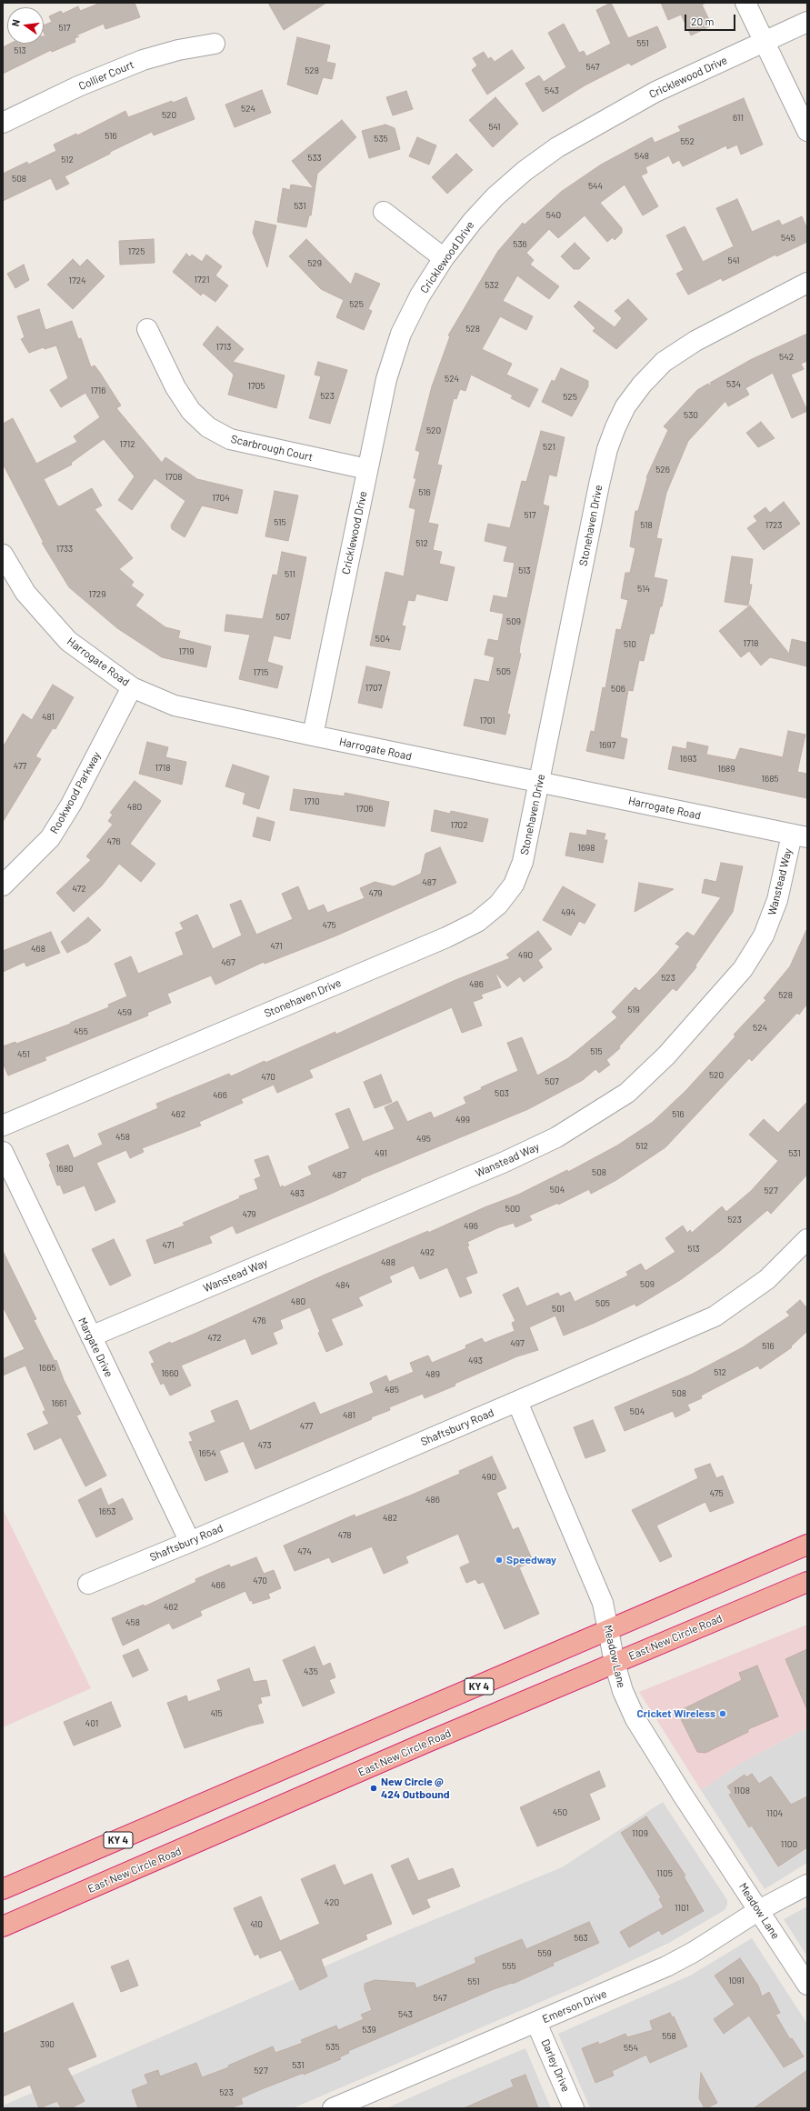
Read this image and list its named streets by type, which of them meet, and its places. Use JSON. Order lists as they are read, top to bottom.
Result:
{
  "streets": {
    "highway": ["East New Circle Road", "KY 4"],
    "street": [
      "Collier Court",
      "Cricklewood Drive",
      "Scarbrough Court",
      "Stonehaven Drive",
      "Harrogate Road",
      "Rookwood Parkway",
      "Wanstead Way",
      "Margate Drive",
      "Shaftsbury Road",
      "Meadow Lane",
      "Emerson Drive",
      "Darley Drive"
    ]
  },
  "crossings": [
    ["Cricklewood Drive", "Scarbrough Court"],
    ["Cricklewood Drive", "Harrogate Road"],
    ["Stonehaven Drive", "Harrogate Road"],
    ["Harrogate Road", "Rookwood Parkway"],
    ["Harrogate Road", "Wanstead Way"],
    ["Wanstead Way", "Margate Drive"],
    ["Margate Drive", "Shaftsbury Road"],
    ["Shaftsbury Road", "Meadow Lane"],
    ["East New Circle Road", "Meadow Lane"],
    ["Meadow Lane", "KY 4"],
    ["Meadow Lane", "Emerson Drive"],
    ["Emerson Drive", "Darley Drive"]
  ],
  "places": ["Speedway", "Cricket Wireless", "New Circle @ 424 Outbound"],
  "house_numbers": [
    "517",
    "551",
    "513",
    "547",
    "528",
    "543",
    "524",
    "520",
    "611",
    "541",
    "516",
    "535",
    "552",
    "548",
    "533",
    "512",
    "508",
    "544",
    "531",
    "540",
    "545",
    "536",
    "1725",
    "541",
    "529",
    "1721",
    "1724",
    "532",
    "525",
    "528",
    "1713",
    "542",
    "524",
    "534",
    "1705",
    "1716",
    "523",
    "525",
    "530",
    "520",
    "1712",
    "521",
    "526",
    "1708",
    "516",
    "1704",
    "517",
    "515",
    "518",
    "1723",
    "512",
    "1733",
    "513",
    "511",
    "514",
    "1729",
    "507",
    "509",
    "504",
    "1718",
    "510",
    "1719",
    "505",
    "1715",
    "1707",
    "506",
    "481",
    "1701",
    "1697",
    "1693",
    "477",
    "1718",
    "1689",
    "1685",
    "1710",
    "480",
    "1706",
    "1702",
    "476",
    "1698",
    "487",
    "472",
    "479",
    "494",
    "475",
    "471",
    "468",
    "490",
    "467",
    "523",
    "486",
    "528",
    "519",
    "459",
    "524",
    "455",
    "515",
    "451",
    "520",
    "470",
    "507",
    "503",
    "466",
    "462",
    "516",
    "499",
    "458",
    "495",
    "512",
    "491",
    "531",
    "1680",
    "508",
    "487",
    "504",
    "527",
    "483",
    "500",
    "479",
    "523",
    "496",
    "471",
    "513",
    "492",
    "488",
    "509",
    "484",
    "480",
    "505",
    "501",
    "476",
    "472",
    "497",
    "516",
    "493",
    "1665",
    "512",
    "1660",
    "489",
    "485",
    "508",
    "1661",
    "504",
    "481",
    "477",
    "473",
    "1654",
    "490",
    "475",
    "486",
    "1653",
    "482",
    "478",
    "474",
    "470",
    "466",
    "462",
    "458",
    "435",
    "415",
    "401",
    "1108",
    "450",
    "1104",
    "1109",
    "1100",
    "1105",
    "420",
    "1101",
    "410",
    "563",
    "559",
    "555",
    "1091",
    "551",
    "547",
    "543",
    "539",
    "558",
    "390",
    "535",
    "554",
    "531",
    "527",
    "523"
  ],
  "scale_bar": "20 m",
  "north": "left"
}
